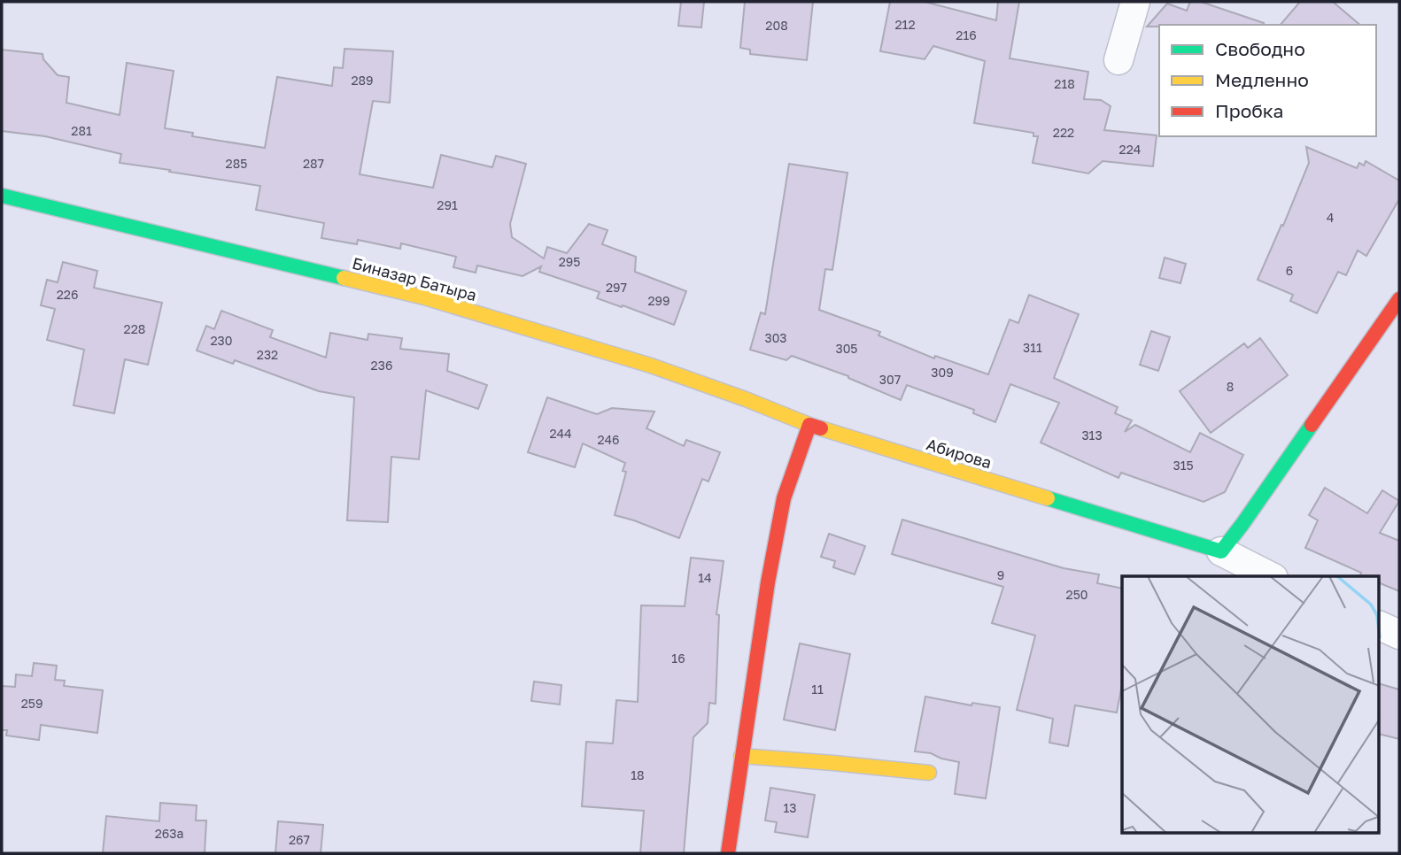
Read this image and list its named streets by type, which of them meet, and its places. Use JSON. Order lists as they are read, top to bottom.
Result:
{
  "streets": {
    "main road": ["Биназар Батыра", "Абирова"]
  },
  "crossings": [
    ["Биназар Батыра", "Абирова"]
  ],
  "house_numbers": [
    "212",
    "208",
    "216",
    "289",
    "218",
    "281",
    "222",
    "224",
    "285",
    "287",
    "291",
    "4",
    "295",
    "6",
    "297",
    "226",
    "299",
    "228",
    "303",
    "230",
    "311",
    "305",
    "232",
    "236",
    "309",
    "307",
    "8",
    "244",
    "313",
    "246",
    "315",
    "9",
    "14",
    "250",
    "16",
    "11",
    "259",
    "18",
    "13",
    "263а",
    "267"
  ],
  "legend": ["Свободно", "Медленно", "Пробка"]
}
